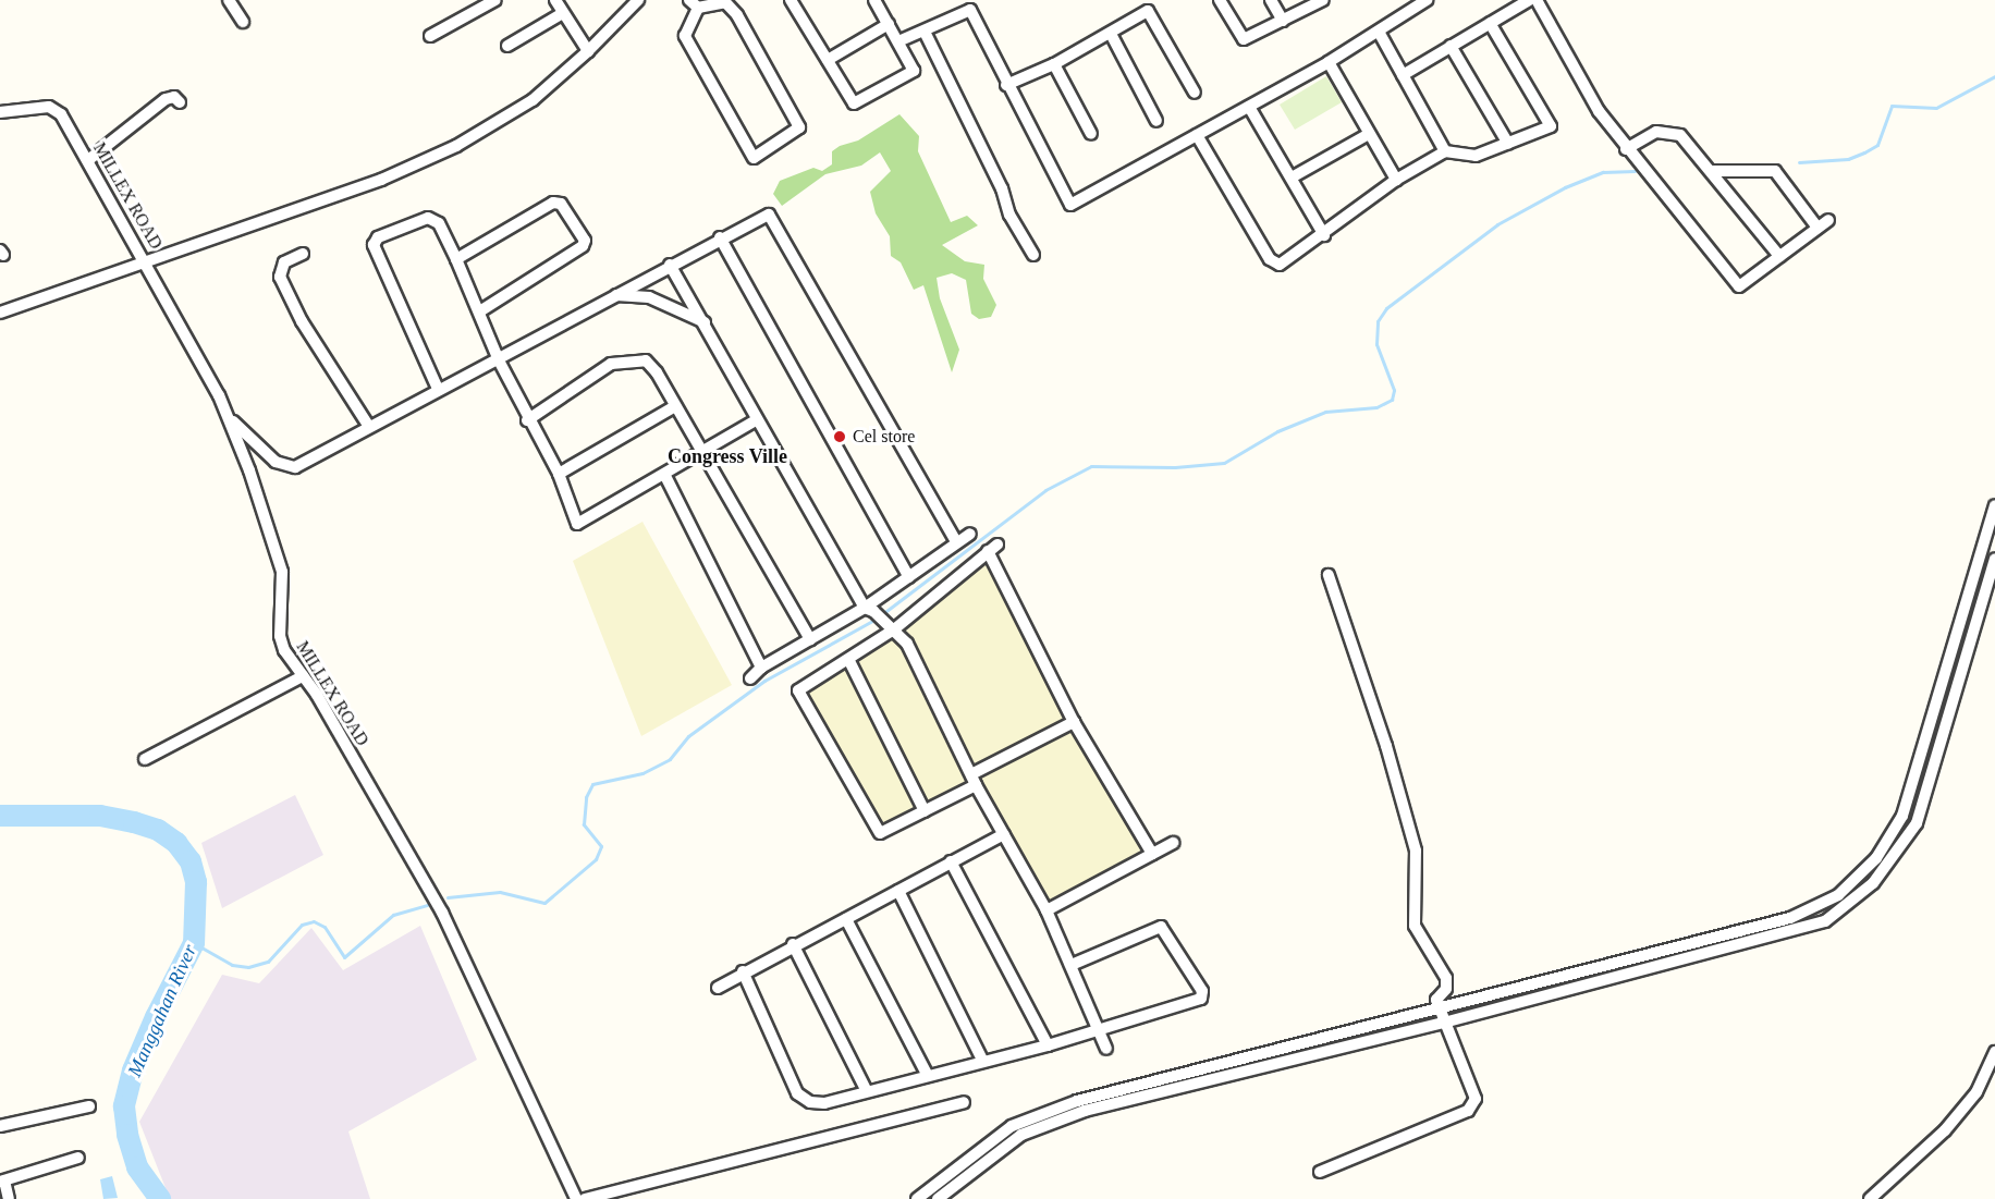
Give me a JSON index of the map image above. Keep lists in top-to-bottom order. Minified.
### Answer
{"streets":{"street":["MILLEX ROAD"]},"districts":["Congress Ville"],"water":["Manggahan River"],"places":["Cel store"]}
